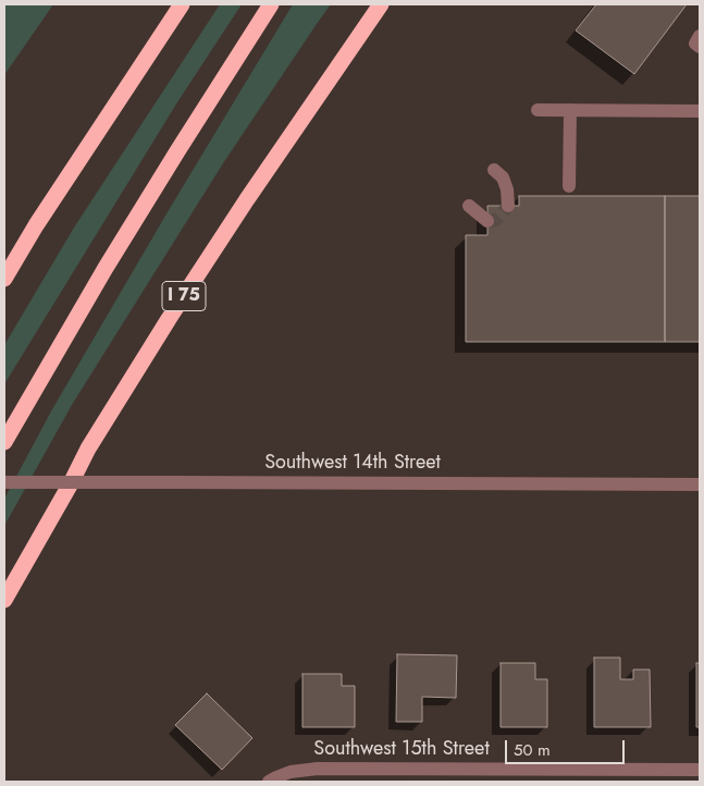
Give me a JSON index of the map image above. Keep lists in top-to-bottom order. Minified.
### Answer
{"streets":{"highway":["I 75"],"street":["Southwest 14th Street","Southwest 15th Street"]},"scale_bar":"50 m"}
